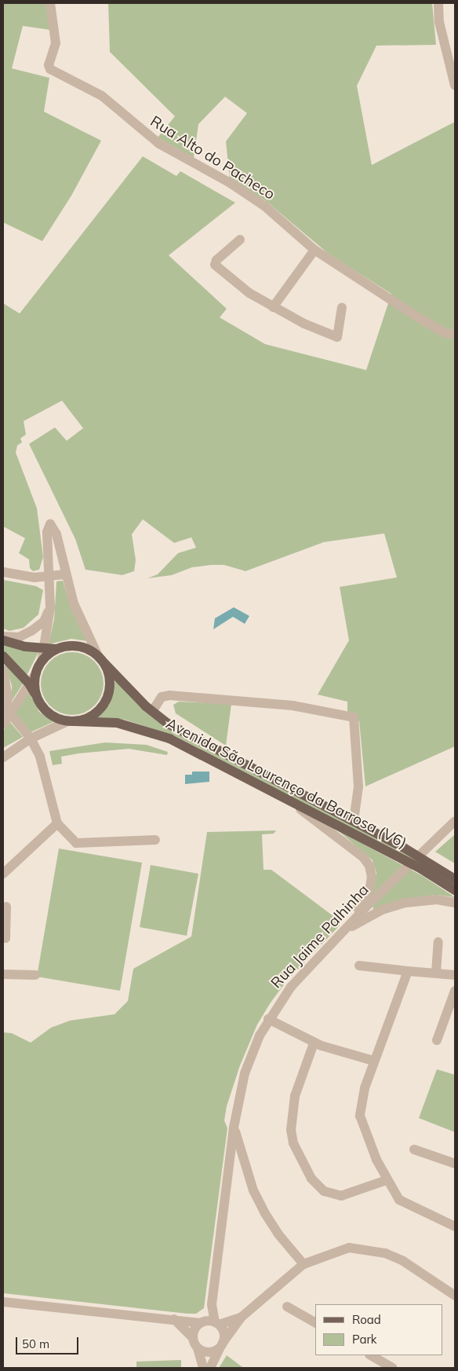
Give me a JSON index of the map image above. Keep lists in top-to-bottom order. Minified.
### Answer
{"streets":{"main road":["Avenida São Lourenço da Barrosa (V6)"],"street":["Rua Alto do Pacheco","Rua Jaime Palhinha"]},"legend":["Road","Park"],"scale_bar":"50 m"}
